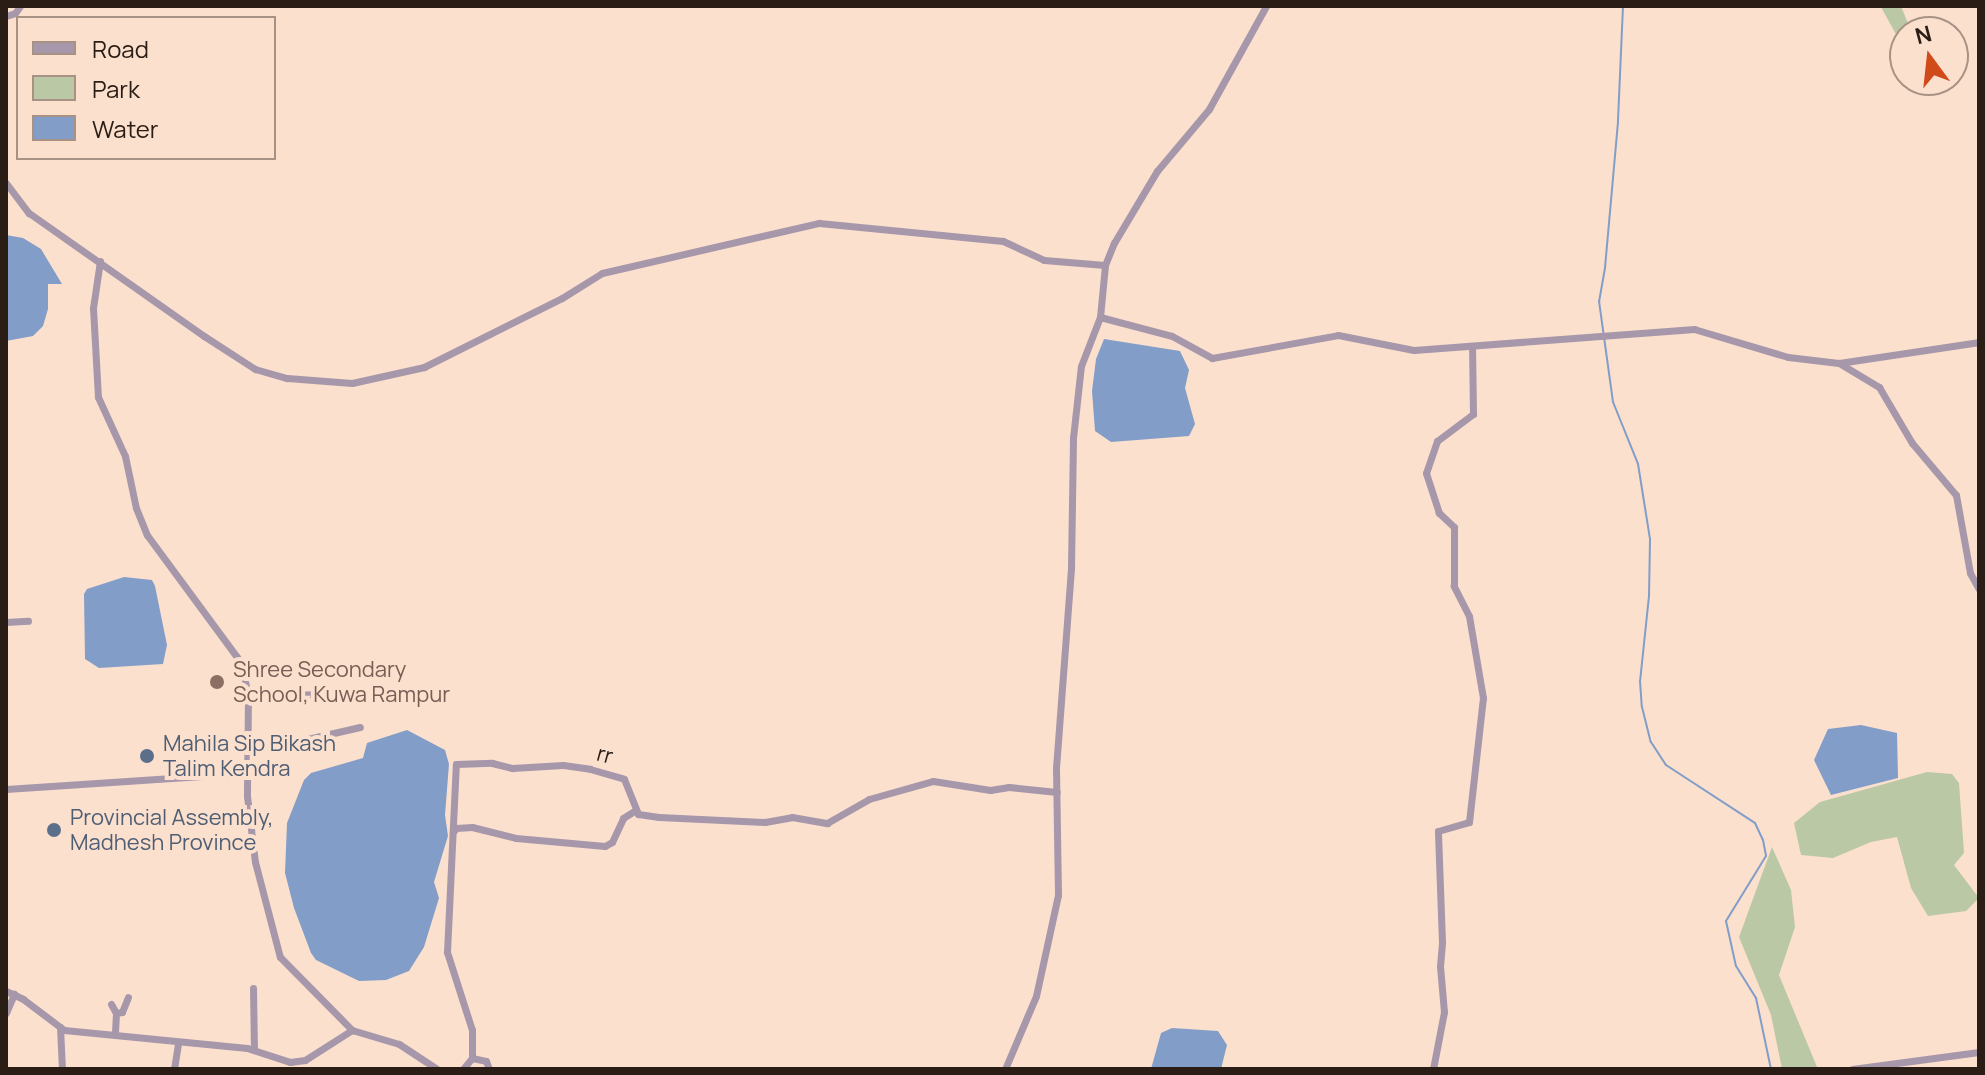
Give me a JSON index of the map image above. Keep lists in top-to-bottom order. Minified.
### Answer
{"streets":{"street":["rr"]},"places":["Shree Secondary School, Kuwa Rampur","Mahila Sip Bikash Talim Kendra","Provincial Assembly, Madhesh Province"],"legend":["Road","Park","Water"],"north":"top"}
